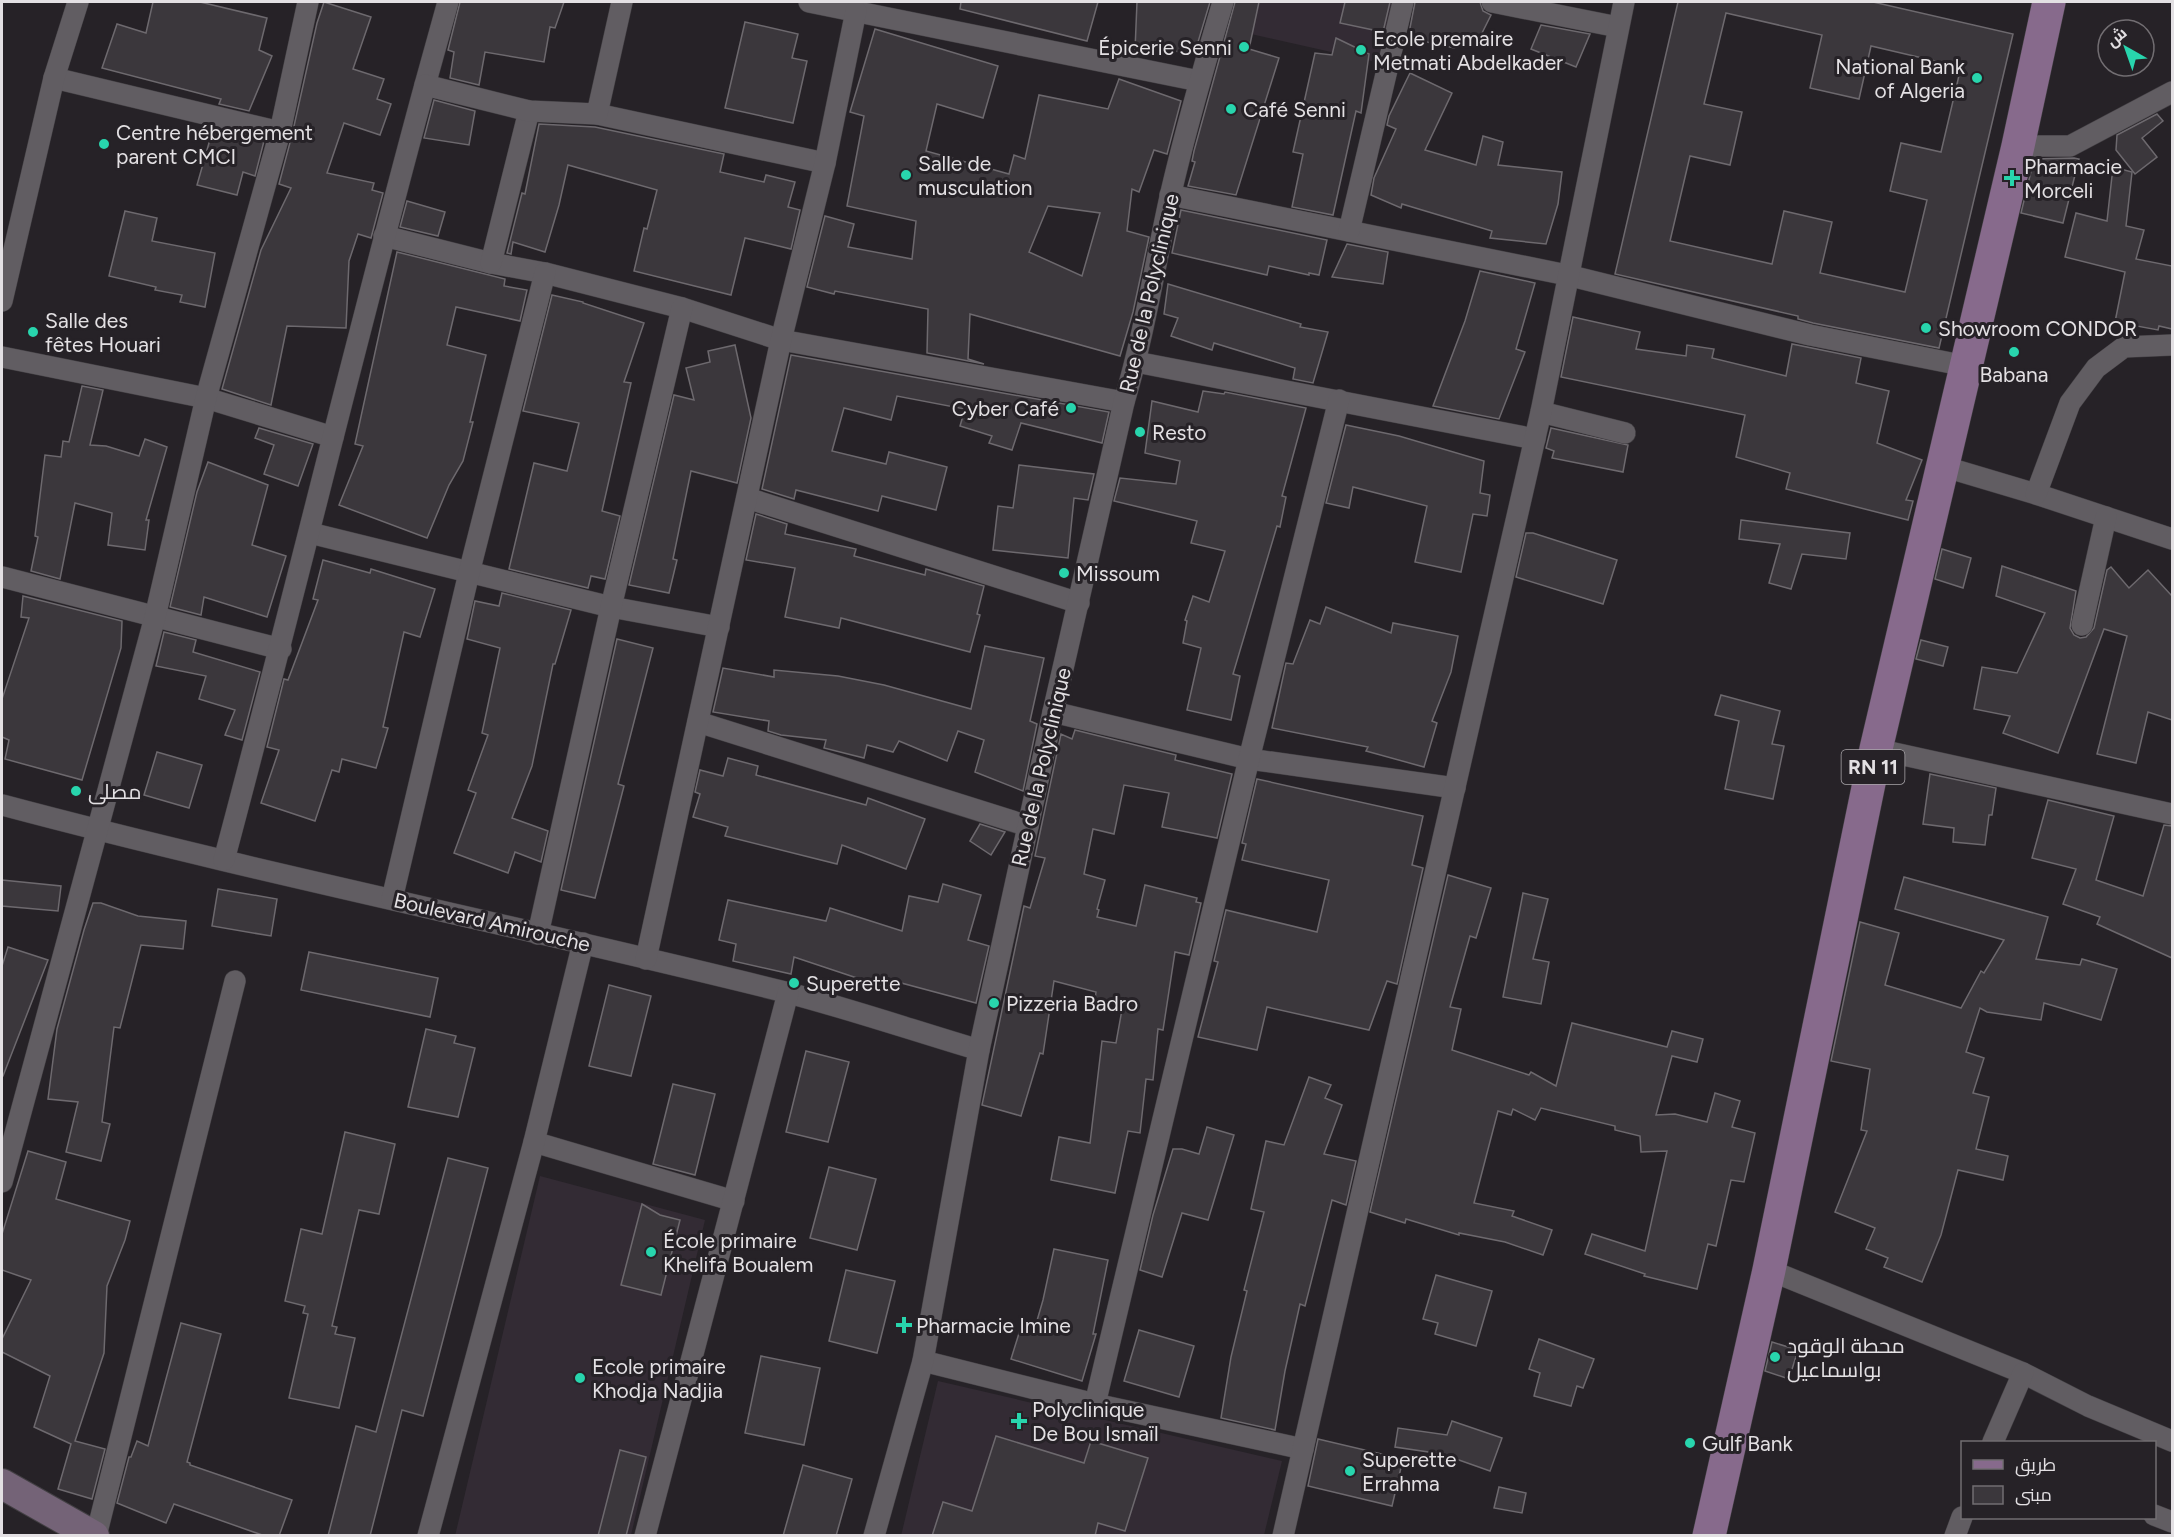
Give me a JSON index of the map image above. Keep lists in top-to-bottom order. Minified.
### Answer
{"streets":{"main road":["RN 11"],"street":["Rue de la Polyclinique","Boulevard Amirouche"]},"crossings":[["Rue de la Polyclinique","Boulevard Amirouche"]],"places":{"other":["Épicerie Senni","Ecole premaire Metmati Abdelkader","National Bank of Algeria","Café Senni","Centre hébergement parent CMCI","Salle de musculation","Showroom CONDOR","Salle des fêtes Houari","Babana","Cyber Café","Resto","Missoum","مصلى","Superette","Pizzeria Badro","École primaire Khelifa Boualem","محطة الوقود بواسماعيل","Ecole primaire Khodja Nadjia","Gulf Bank","Superette Errahma"],"health":["Pharmacie Morceli","Pharmacie Imine","Polyclinique De Bou Ismaïl"]},"legend":["طريق","مبنى"],"north":"top left"}
